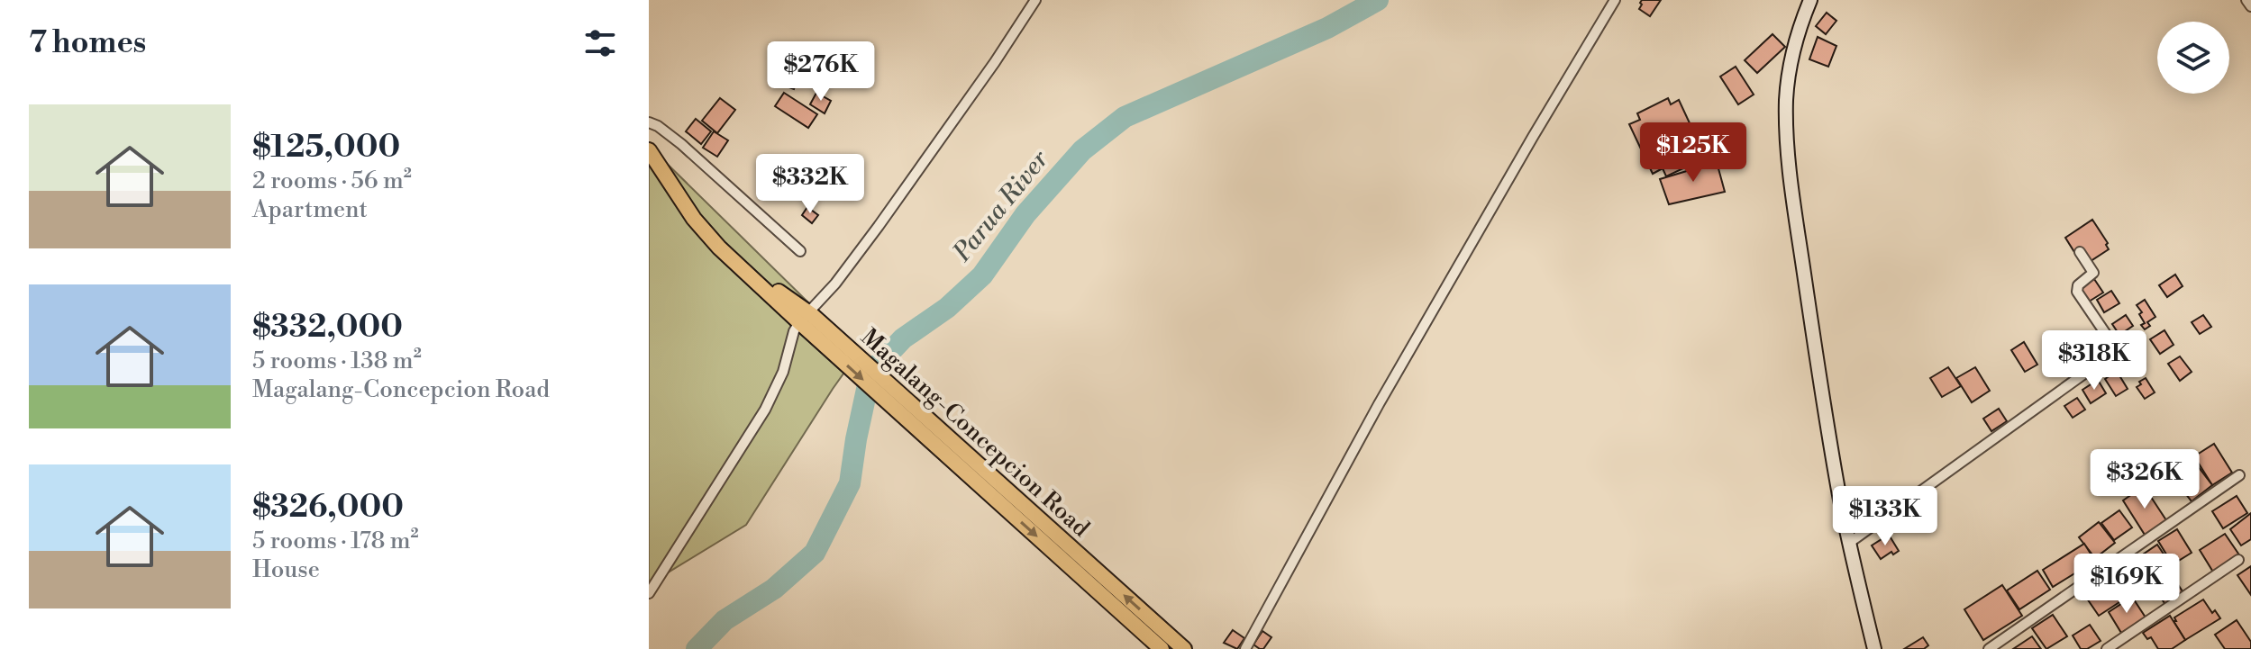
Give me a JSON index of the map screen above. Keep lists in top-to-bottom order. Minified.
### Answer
{"streets":{"main road":["Magalang-Concepcion Road"]},"water":["Parua River"],"page":{"heading":"7 homes","price":["$276K","$125K","$332K","$318K","$326K","$133K","$169K"],"list":[{"name":"$125,000","note":"2 rooms · 56 m² · Apartment"},{"name":"$332,000","note":"5 rooms · 138 m² · Magalang-Concepcion Road"},{"name":"$326,000","note":"5 rooms · 178 m² · House"}]}}
